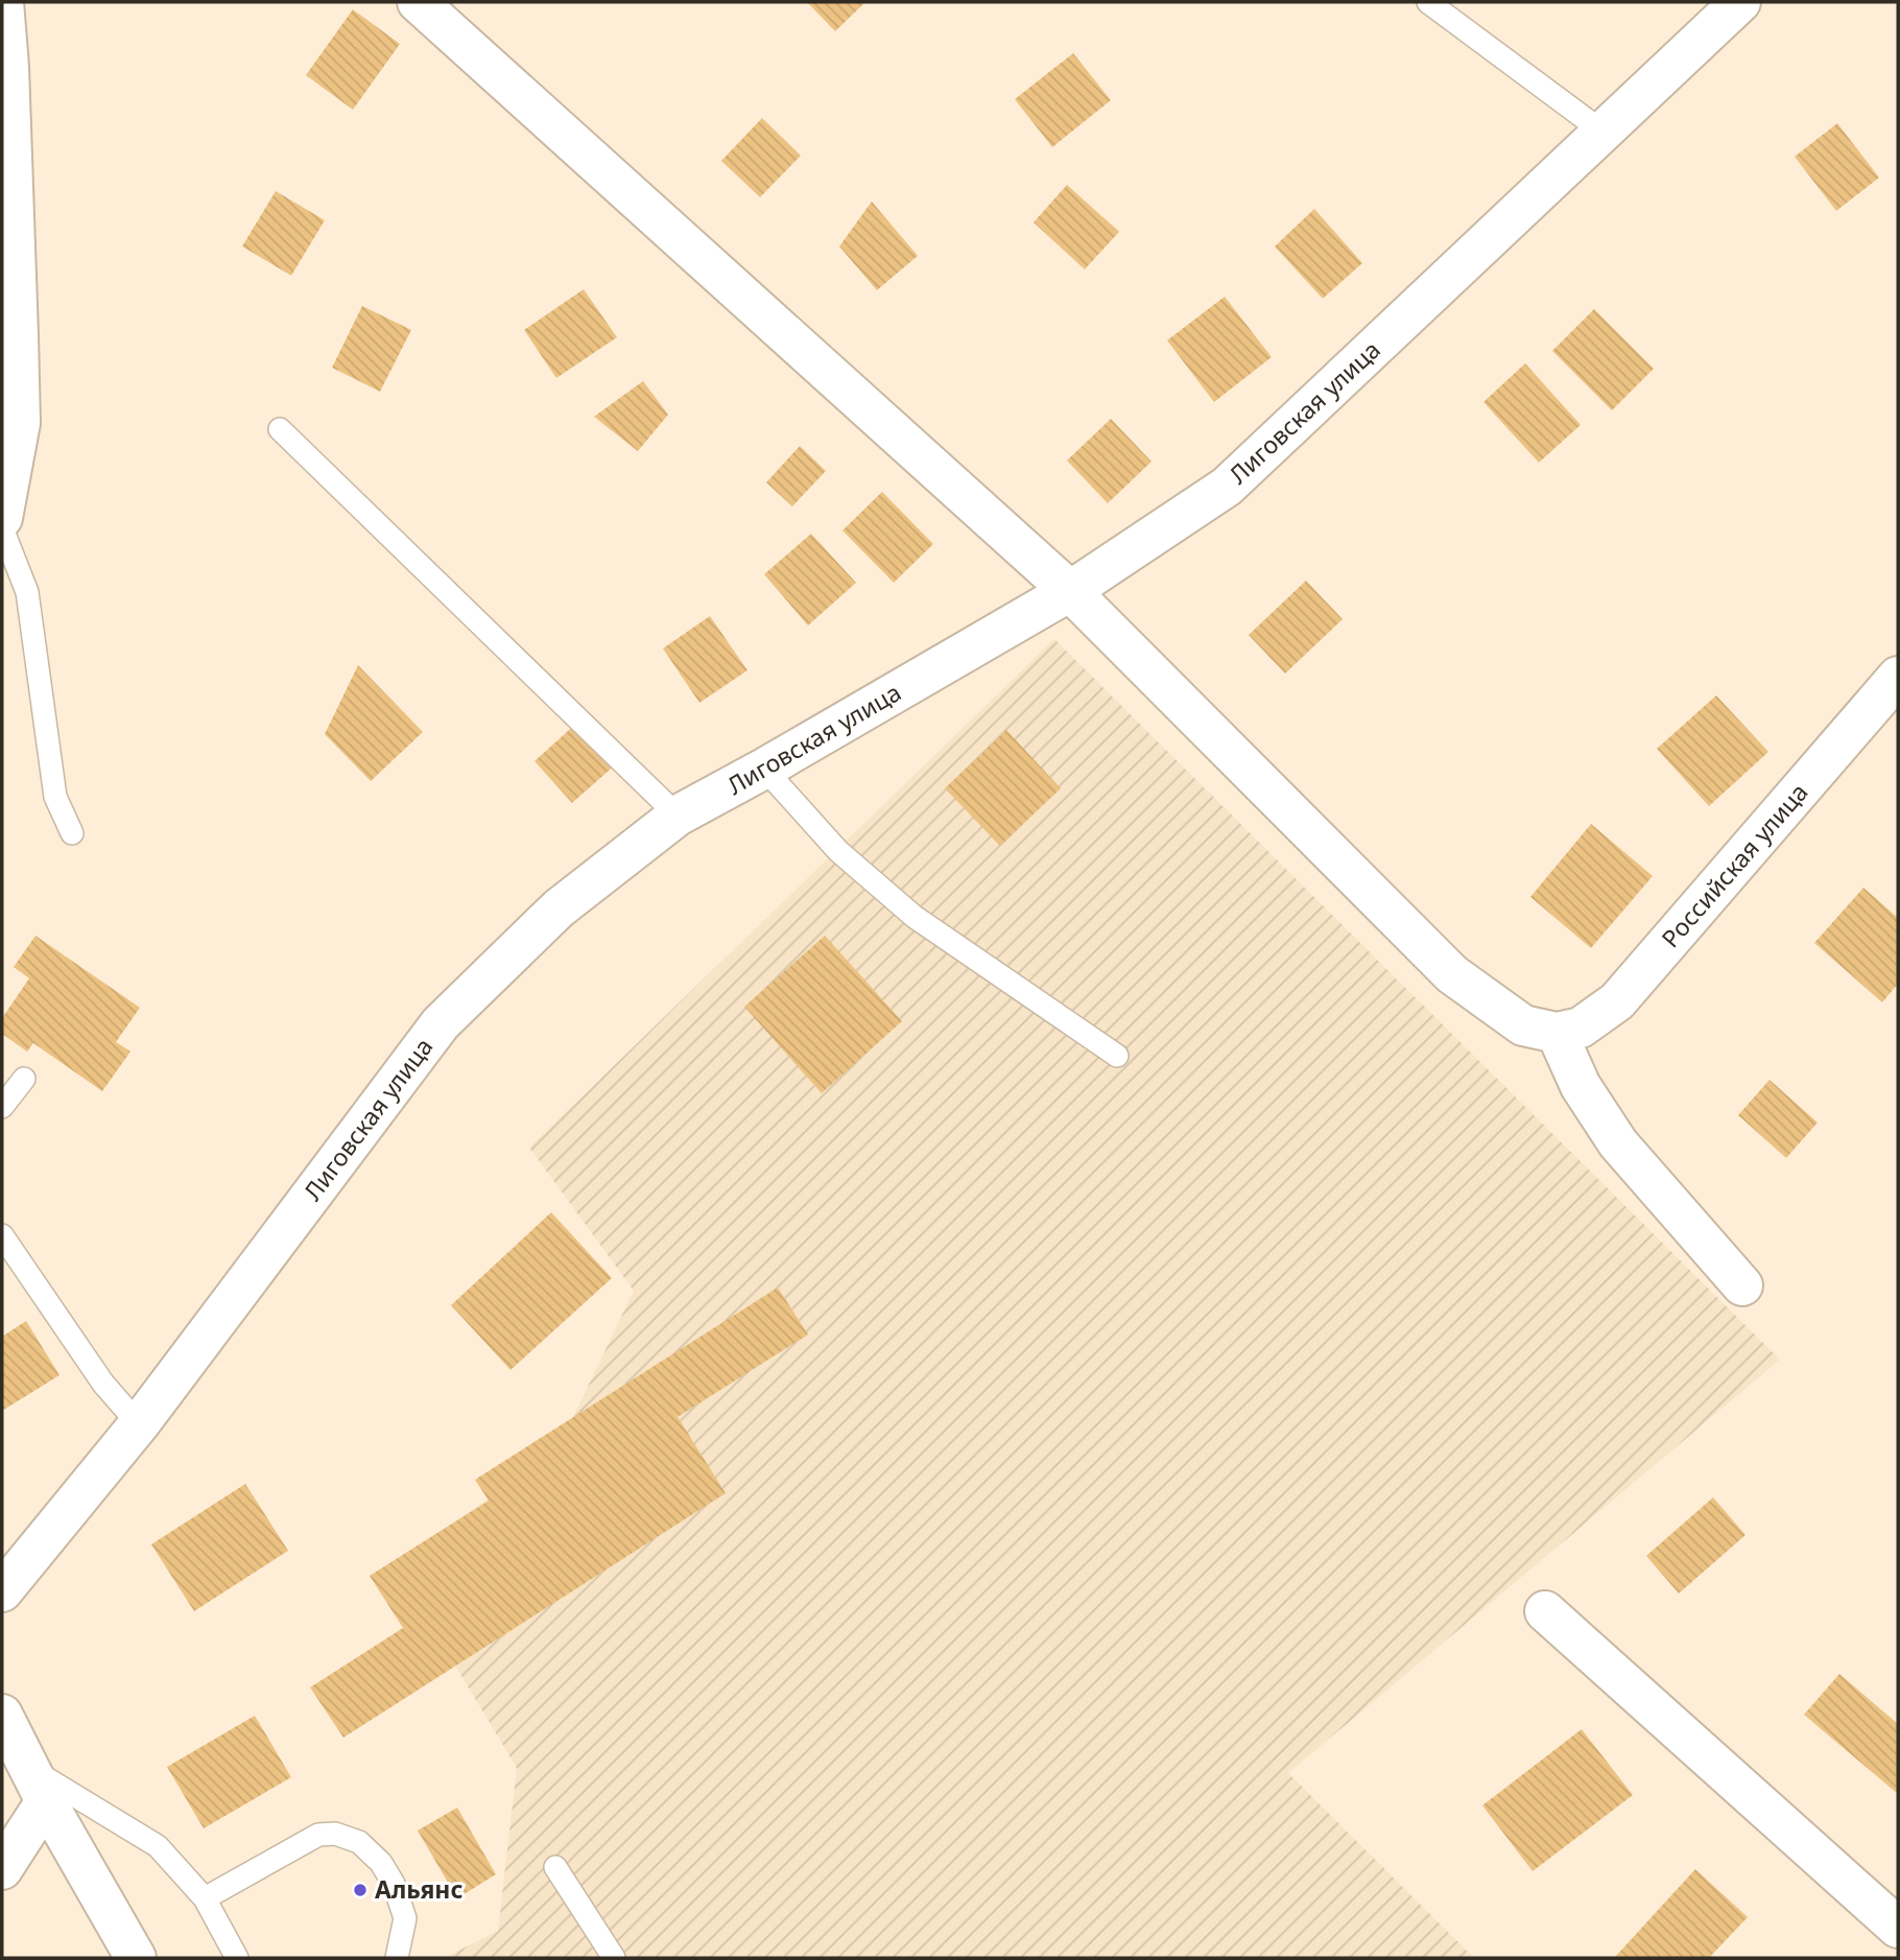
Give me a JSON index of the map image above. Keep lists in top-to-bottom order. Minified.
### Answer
{"streets":{"street":["Лиговская улица","Российская улица"]},"places":["Альянс"]}
